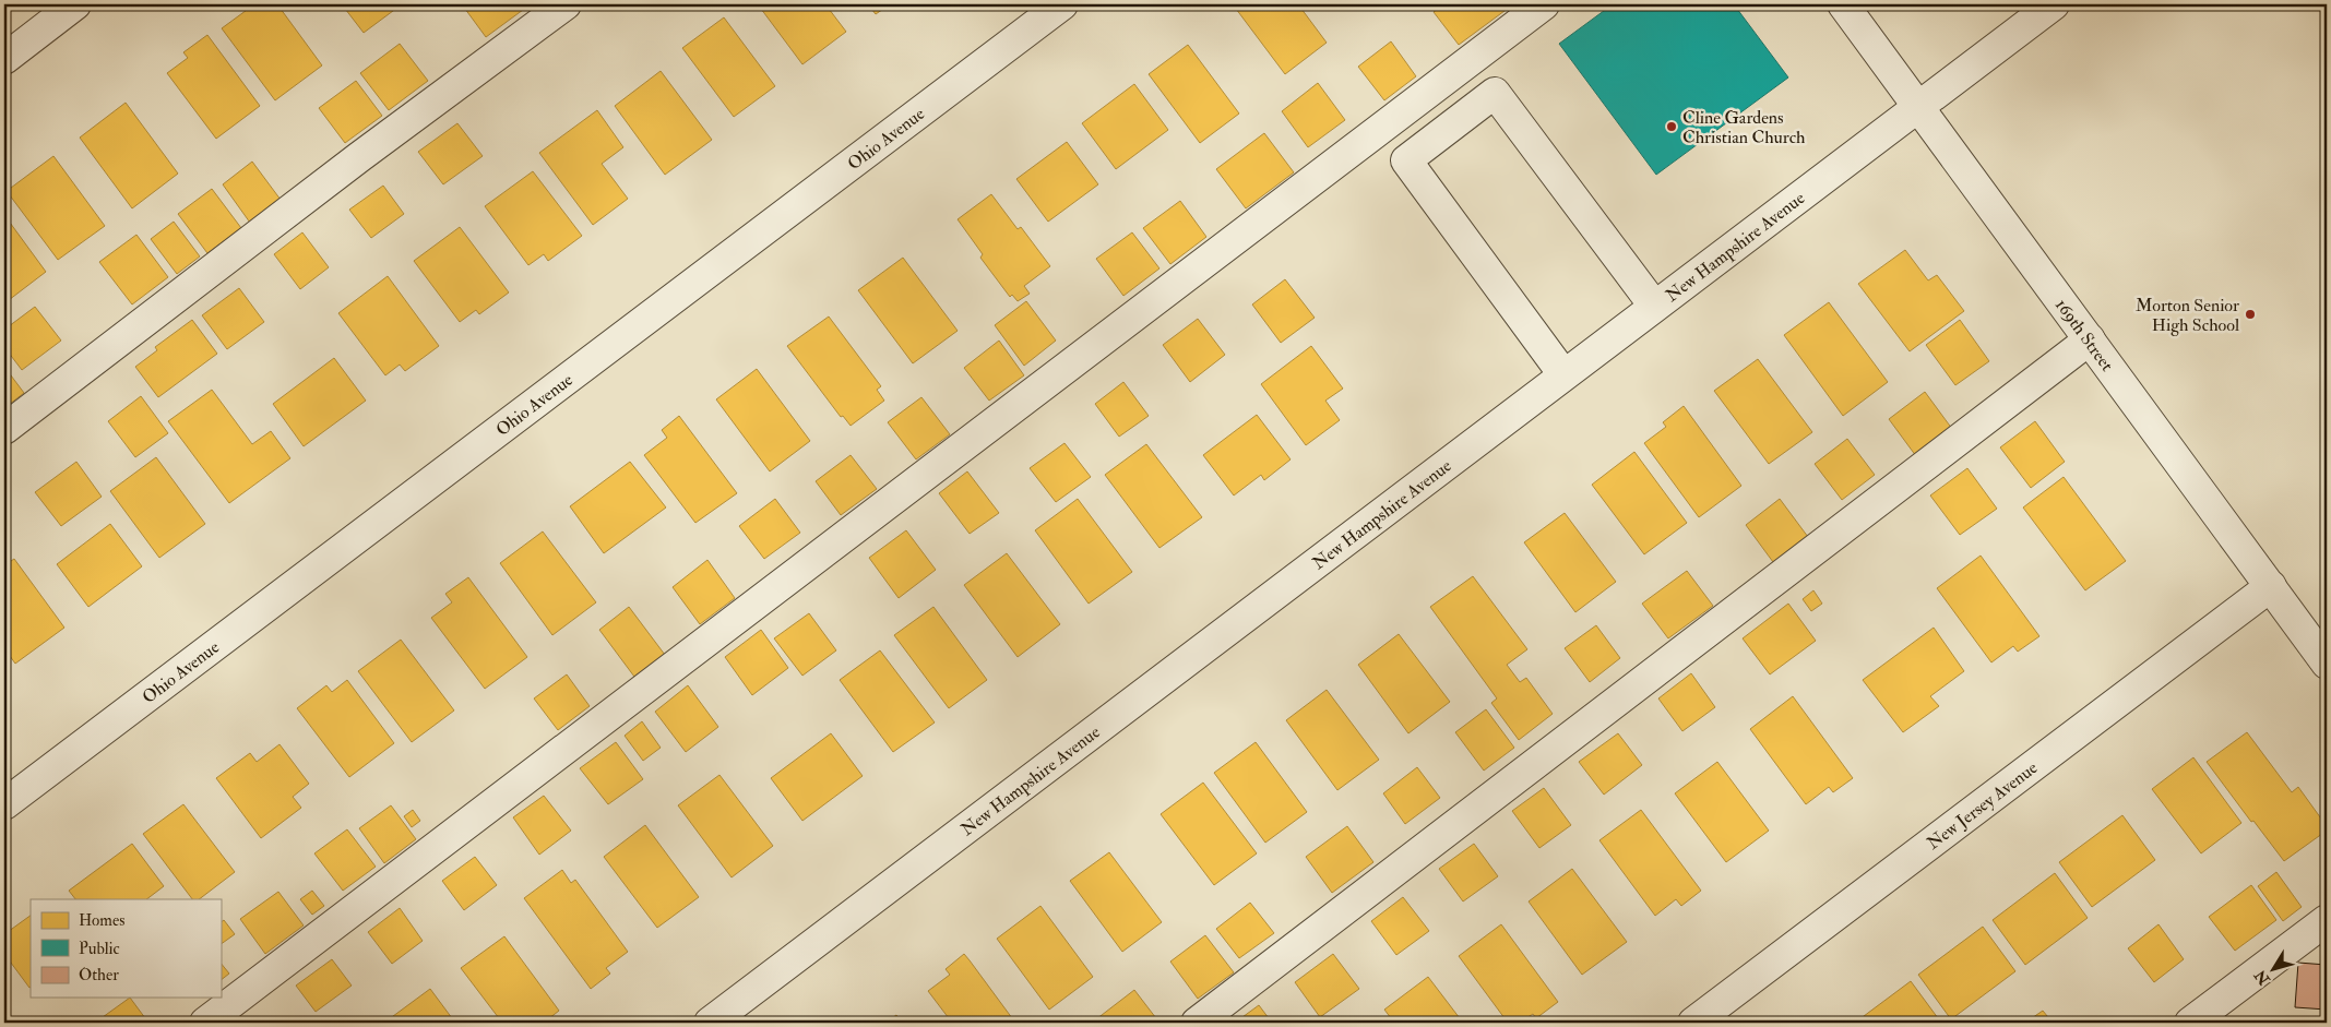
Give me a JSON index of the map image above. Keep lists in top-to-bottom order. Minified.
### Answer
{"streets":{"street":["Ohio Avenue","New Hampshire Avenue","169th Street","New Jersey Avenue"]},"crossings":[["New Hampshire Avenue","169th Street"],["169th Street","New Jersey Avenue"]],"places":["Cline Gardens Christian Church","Morton Senior High School"],"legend":["Homes","Public","Other"],"north":"bottom left"}
